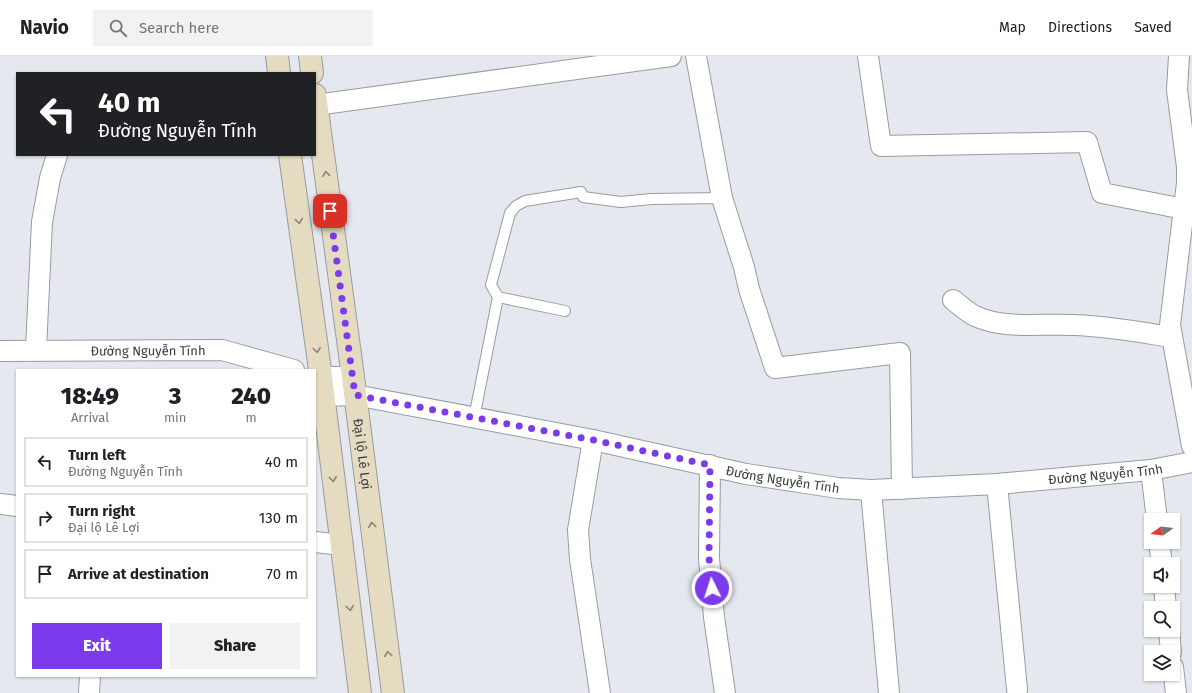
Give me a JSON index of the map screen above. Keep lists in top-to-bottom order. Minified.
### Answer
{"streets":{"main road":["Đại lộ Lê Lợi"],"street":["Đường Nguyễn Tĩnh"]},"crossings":[["Đường Nguyễn Tĩnh","Đại lộ Lê Lợi"]],"north":"left","page":{"header":"Navio","search":"Search here","nav":["Map","Directions","Saved"],"turn":["40 m","Đường Nguyễn Tĩnh"],"eta":["18:49","Arrival","3","min","240","m"],"list":[{"name":"Turn left","note":"Đường Nguyễn Tĩnh","value":"40 m"},{"name":"Turn right","note":"Đại lộ Lê Lợi","value":"130 m"},{"name":"Arrive at destination","value":"70 m"}],"buttons":["Exit","Share"]}}
